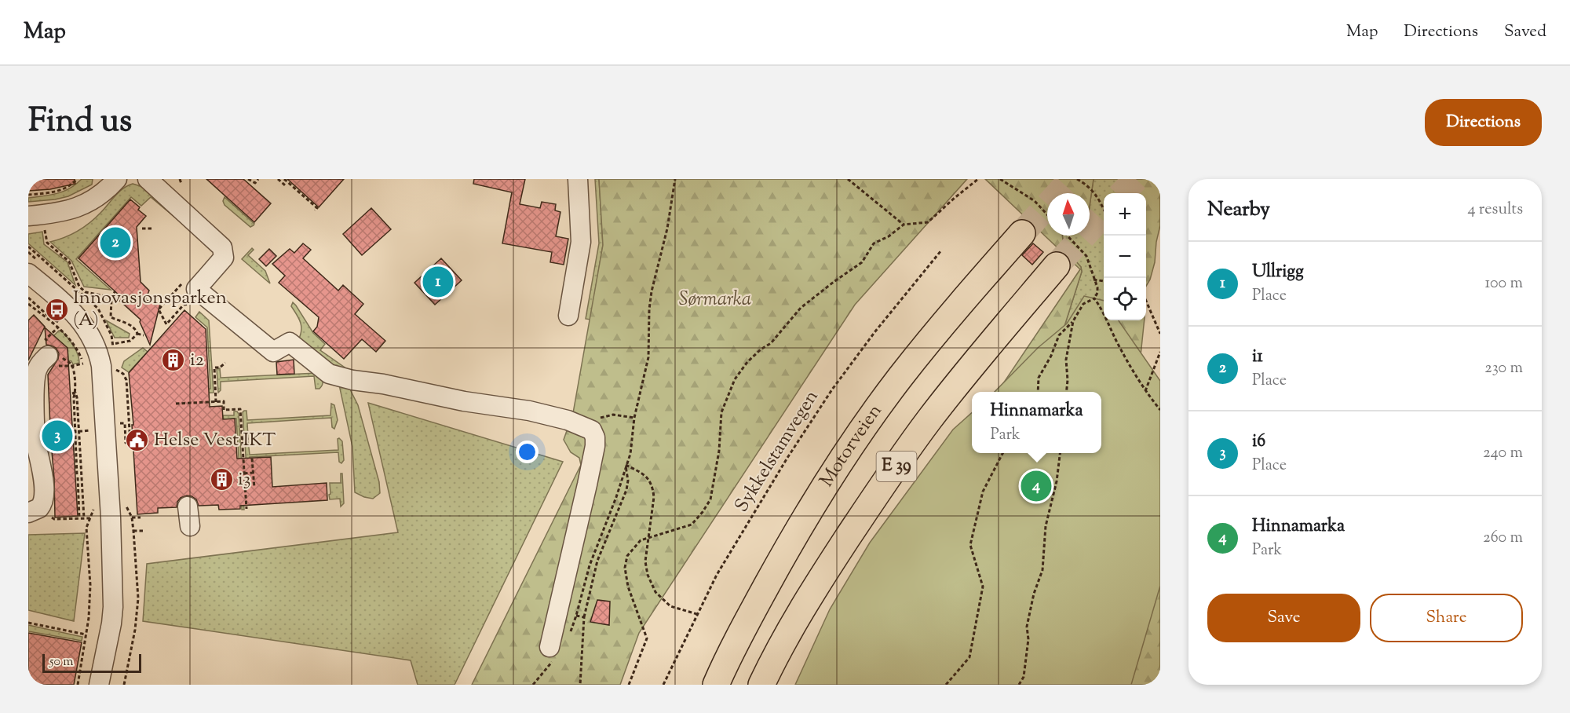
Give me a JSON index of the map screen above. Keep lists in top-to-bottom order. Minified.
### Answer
{"streets":{"highway":["Motorveien","E 39"],"path":["Sykkelstamvegen"]},"parks":["Sørmarka"],"places":{"bus stop":["Innovasjonsparken (A)"],"building":["i2","i3"],"public building":["Helse Vest IKT"]},"scale_bar":"50 m","north":"top","page":{"header":"Map","nav":["Map","Directions","Saved"],"title":"Find us","buttons":["Directions",["Save","Share"]],"heading":["Nearby","4 results"],"map_buttons":["+","−"],"pins":["2","1","3","4"],"list":[{"mark":"1","name":"Ullrigg","note":"Place","value":"100 m"},{"mark":"2","name":"i1","note":"Place","value":"230 m"},{"mark":"3","name":"i6","note":"Place","value":"240 m"},{"mark":"4","name":"Hinnamarka","note":"Park","value":"260 m"}],"popup":["Hinnamarka","Park"],"scale":"50 m"}}
